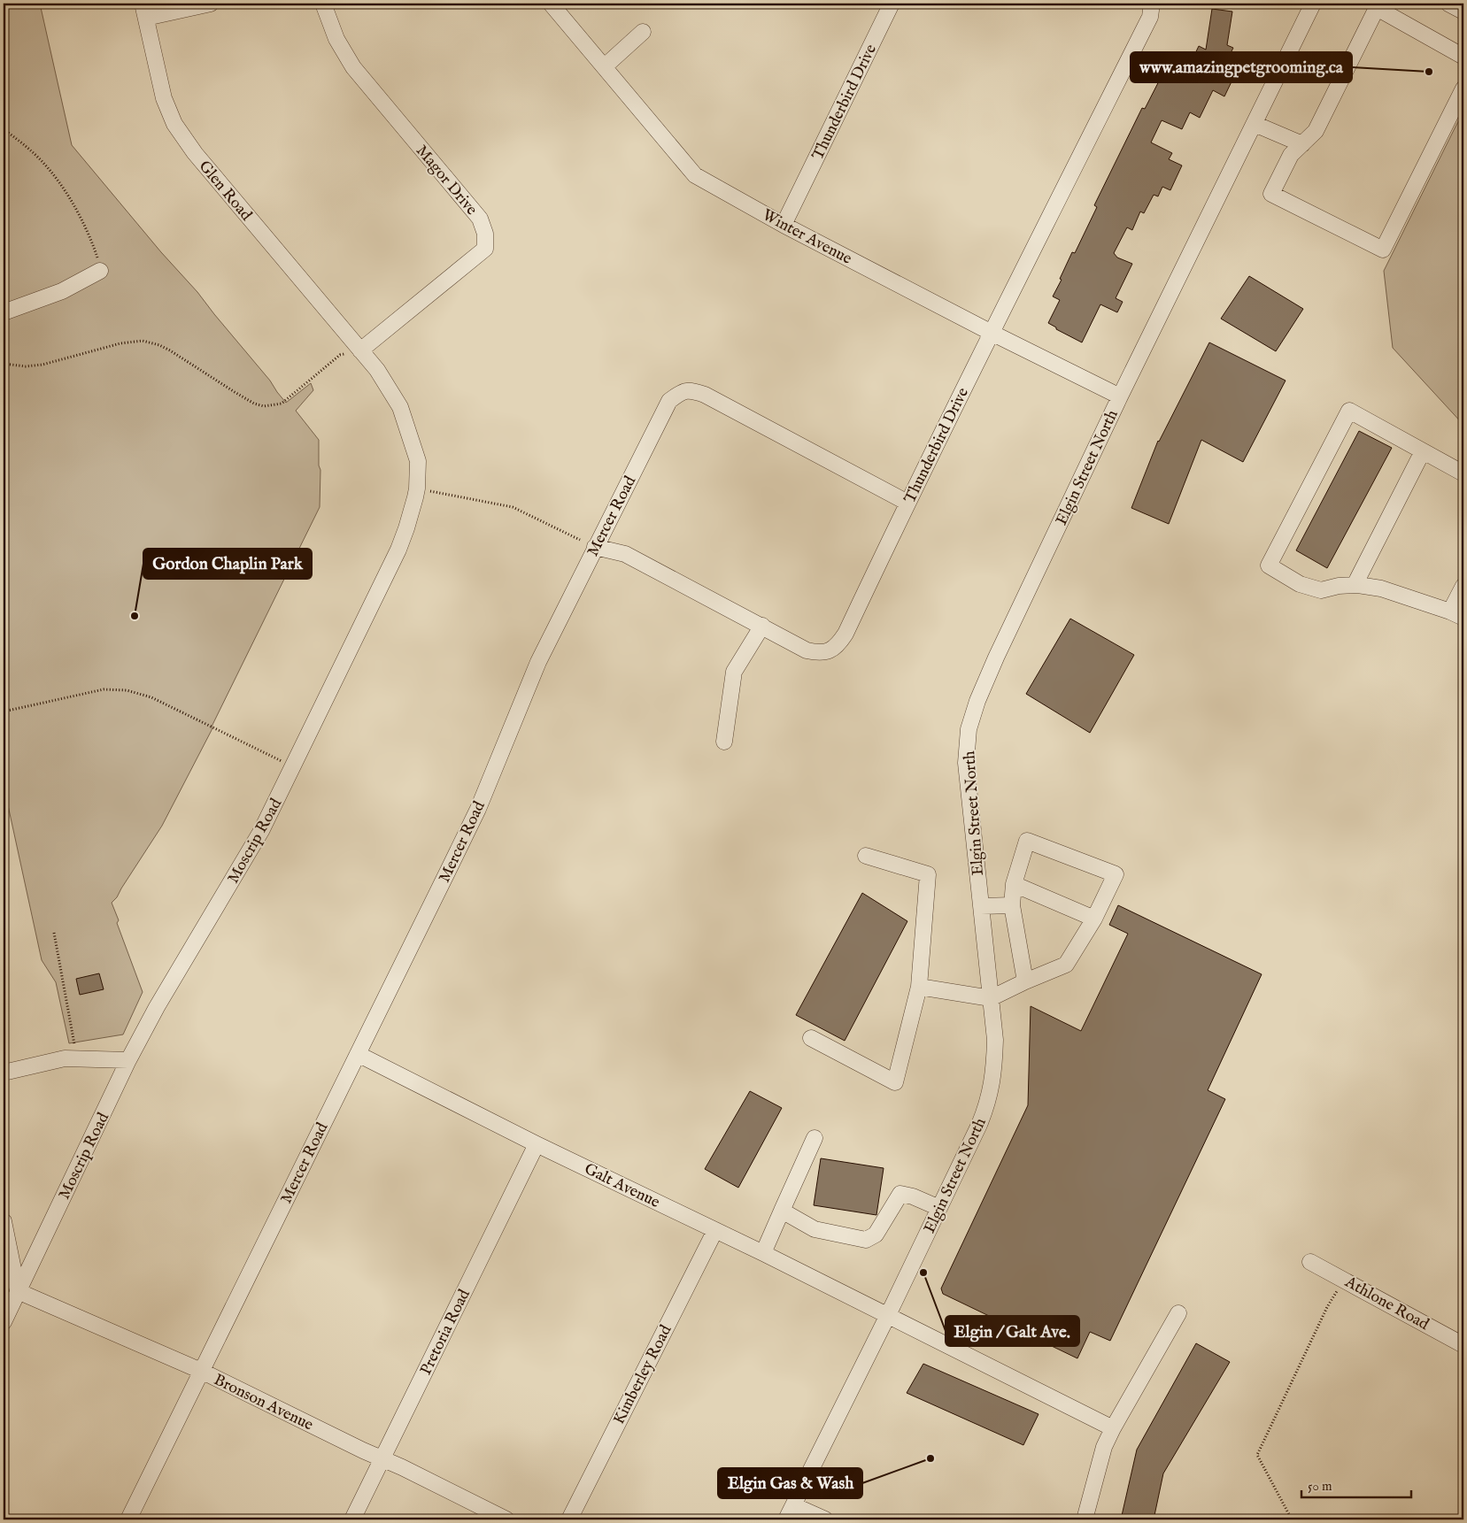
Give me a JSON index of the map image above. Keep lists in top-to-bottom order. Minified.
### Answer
{"streets":{"street":["Thunderbird Drive","Magor Drive","Glen Road","Winter Avenue","Elgin Street North","Mercer Road","Moscrip Road","Galt Avenue","Athlone Road","Pretoria Road","Kimberley Road","Bronson Avenue"]},"crossings":[["Thunderbird Drive","Winter Avenue"],["Thunderbird Drive","Mercer Road"],["Magor Drive","Glen Road"],["Magor Drive","Moscrip Road"],["Glen Road","Moscrip Road"],["Winter Avenue","Elgin Street North"],["Elgin Street North","Galt Avenue"],["Mercer Road","Galt Avenue"],["Mercer Road","Bronson Avenue"],["Moscrip Road","Bronson Avenue"],["Galt Avenue","Pretoria Road"],["Galt Avenue","Kimberley Road"],["Pretoria Road","Bronson Avenue"]],"places":["www.amazingpetgrooming.ca","Gordon Chaplin Park","Elgin / Galt Ave.","Elgin Gas & Wash"],"scale_bar":"50 m"}
